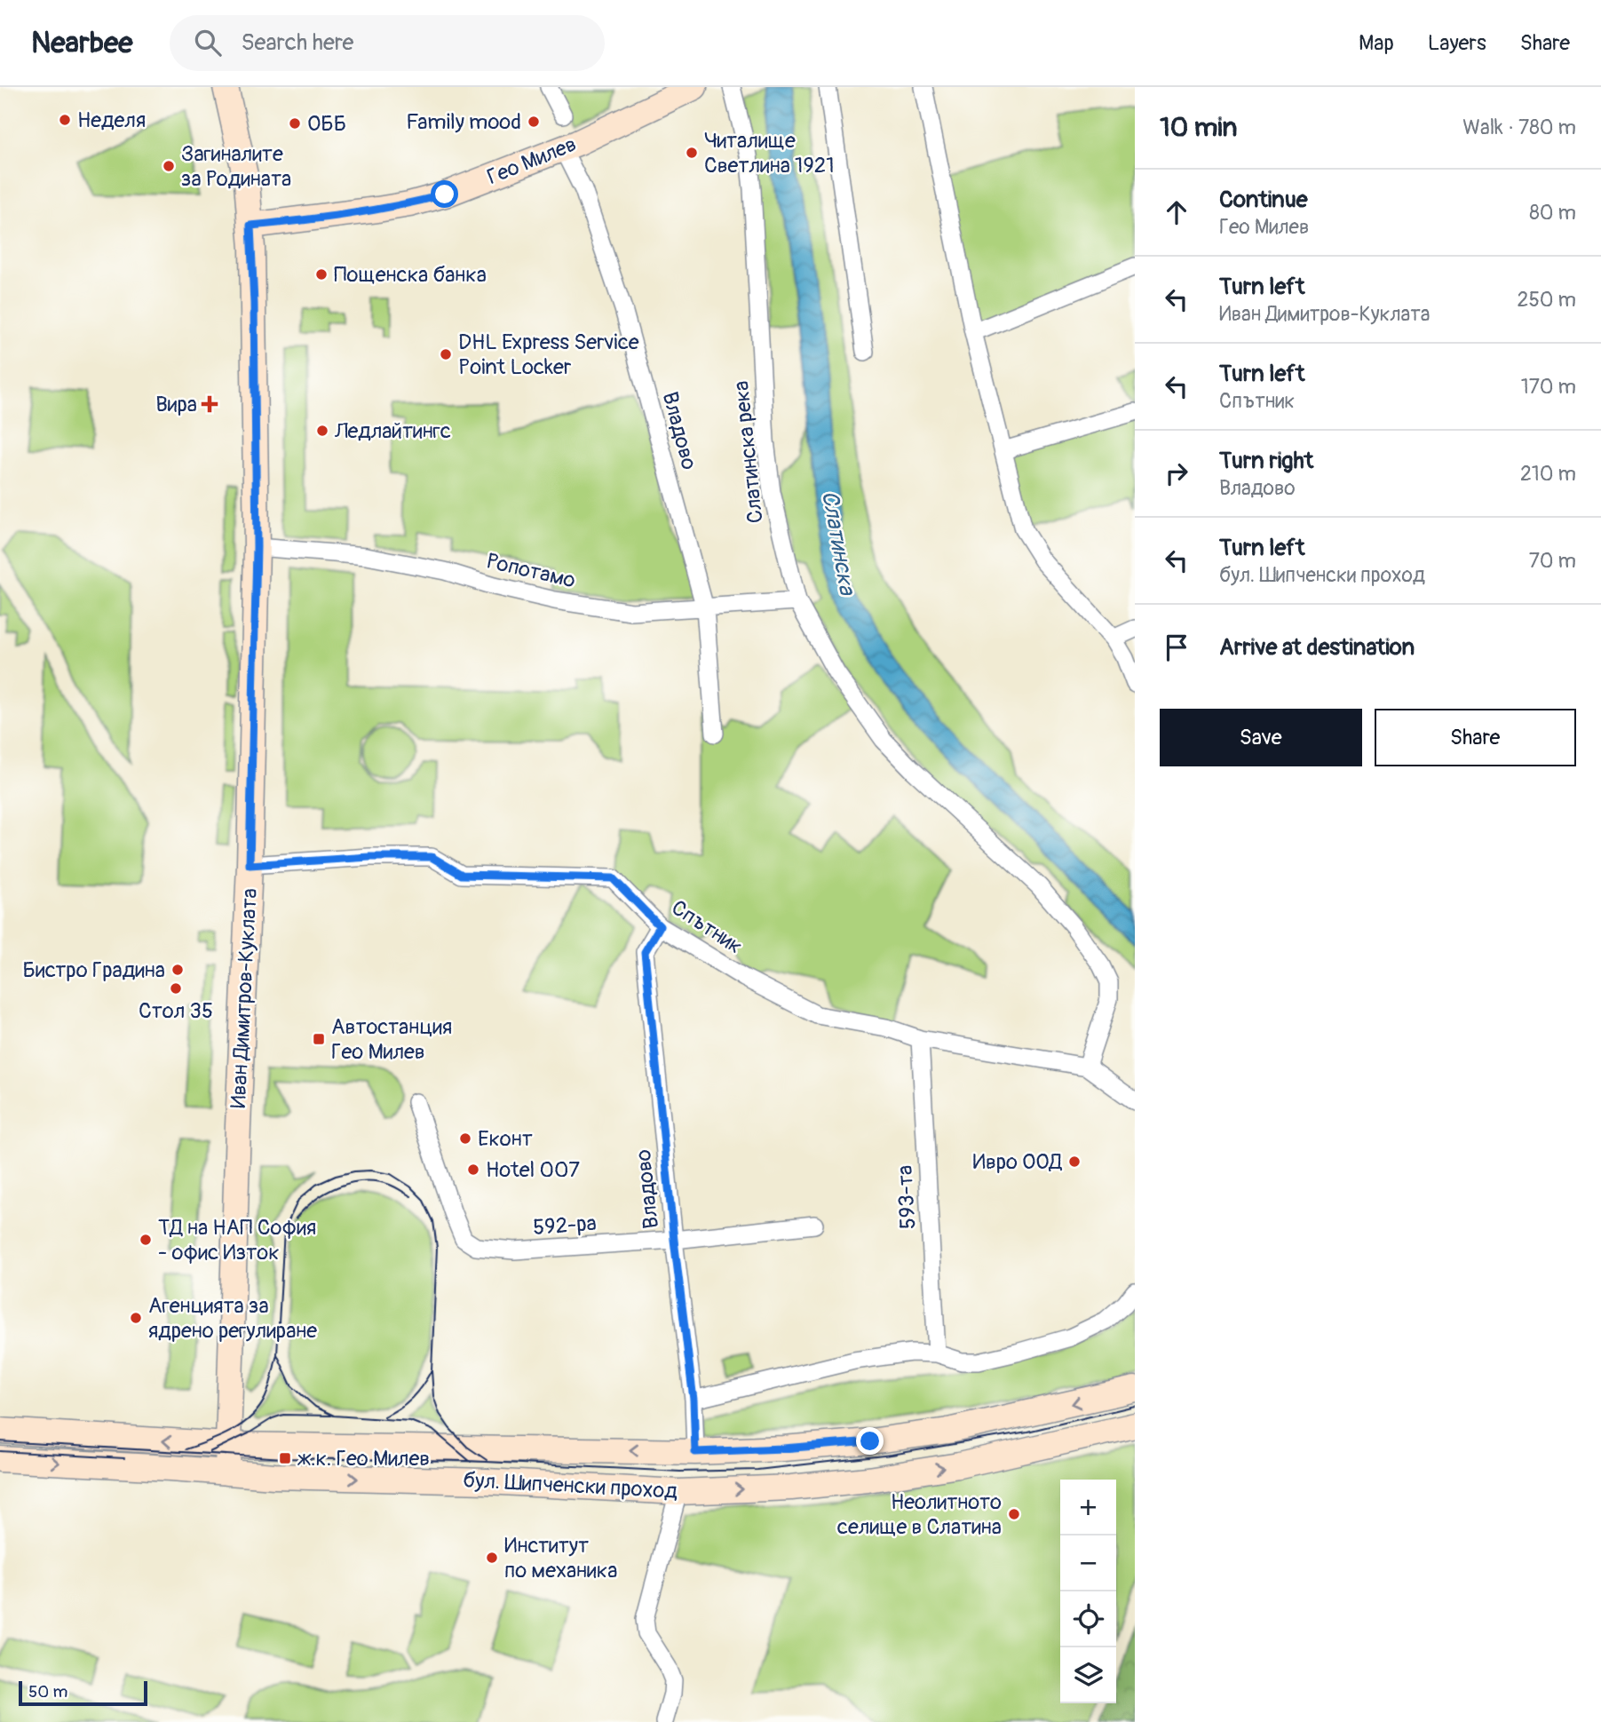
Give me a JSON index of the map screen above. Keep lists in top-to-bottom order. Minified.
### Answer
{"streets":{"main road":["Гео Милев","Иван Димитров-Куклата","бул. Шипченски проход"],"street":["Владово","Слатинска река","Ропотамо","Спътник","593-та","592-ра"]},"crossings":[["Гео Милев","Владово"],["Гео Милев","Иван Димитров-Куклата"],["Владово","Ропотамо"],["Владово","Спътник"],["Владово","592-ра"],["Владово","бул. Шипченски проход"],["Слатинска река","Ропотамо"],["Слатинска река","Спътник"],["Ропотамо","Иван Димитров-Куклата"],["Спътник","Иван Димитров-Куклата"],["Спътник","593-та"],["Иван Димитров-Куклата","бул. Шипченски проход"]],"water":["Слатинска"],"places":{"other":["Неделя","Family mood","ОББ","Читалище Светлина 1921","Загиналите за Родината","Пощенска банка","DHL Express Service Point Locker","Ледлайтингс","Бистро Градина","Стол 35","Еконт","Ивро ООД","Hotel 007","ТД на НАП София - офис Изток","Агенцията за ядрено регулиране","Неолитното селище в Слатина","Институт по механика"],"health":["Вира"],"transit":["Автостанция Гео Милев","ж.к. Гео Милев"]},"scale_bar":"50 m","page":{"header":"Nearbee","search":"Search here","nav":["Map","Layers","Share"],"heading":["10 min","Walk · 780 m"],"list":[["Continue","Гео Милев","80 m"],["Turn left","Иван Димитров-Куклата","250 m"],["Turn left","Спътник","170 m"],["Turn right","Владово","210 m"],["Turn left","бул. Шипченски проход","70 m"],"Arrive at destination"],"buttons":["Save","Share"],"map_buttons":["+","−"],"scale":"50 m"}}
